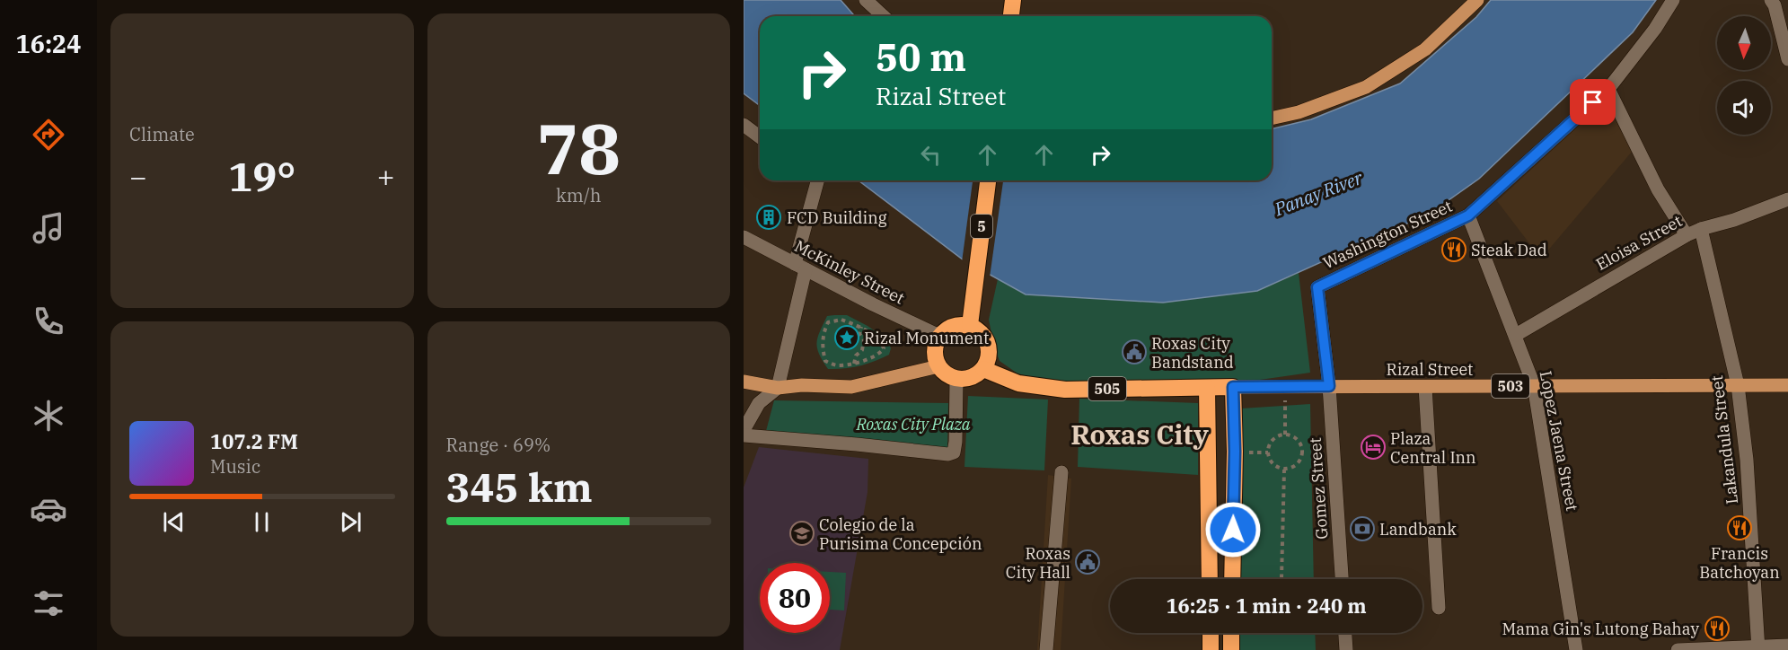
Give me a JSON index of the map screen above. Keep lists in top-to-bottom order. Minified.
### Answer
{"streets":{"highway":["5","505"],"main road":["Rizal Street","503"],"street":["Washington Street","Eloisa Street","McKinley Street","Lakandula Street","Lopez Jaena Street","Gomez Street"]},"crossings":[["5","McKinley Street"],["5","505"],["Washington Street","Rizal Street"],["Washington Street","Lopez Jaena Street"],["Washington Street","Gomez Street"],["Eloisa Street","Lakandula Street"],["Eloisa Street","Lopez Jaena Street"],["McKinley Street","505"],["Rizal Street","505"],["Rizal Street","Lakandula Street"],["Rizal Street","Lopez Jaena Street"],["Rizal Street","Gomez Street"]],"districts":["Roxas City"],"water":["Panay River"],"parks":["Roxas City Plaza"],"places":{"building":["FCD Building"],"restaurant":["Steak Dad","Francis Batchoyan","Mama Gin's Lutong Bahay"],"place":["Rizal Monument"],"public building":["Roxas City Bandstand","Roxas City Hall"],"hotel":["Plaza Central Inn"],"bank":["Landbank"],"school or university":["Colegio de la Purisima Concepción"]},"north":"bottom","page":{"tabs":"16:24","tile":["Climate",["78","km/h"],["Range · 69%","345 km"]],"turn":["50 m","Rizal Street"],"heat":["−","19°","+"],"song":["107.2 FM","Music"],"limit":"80","trip":"16:25 · 1 min · 240 m"}}
